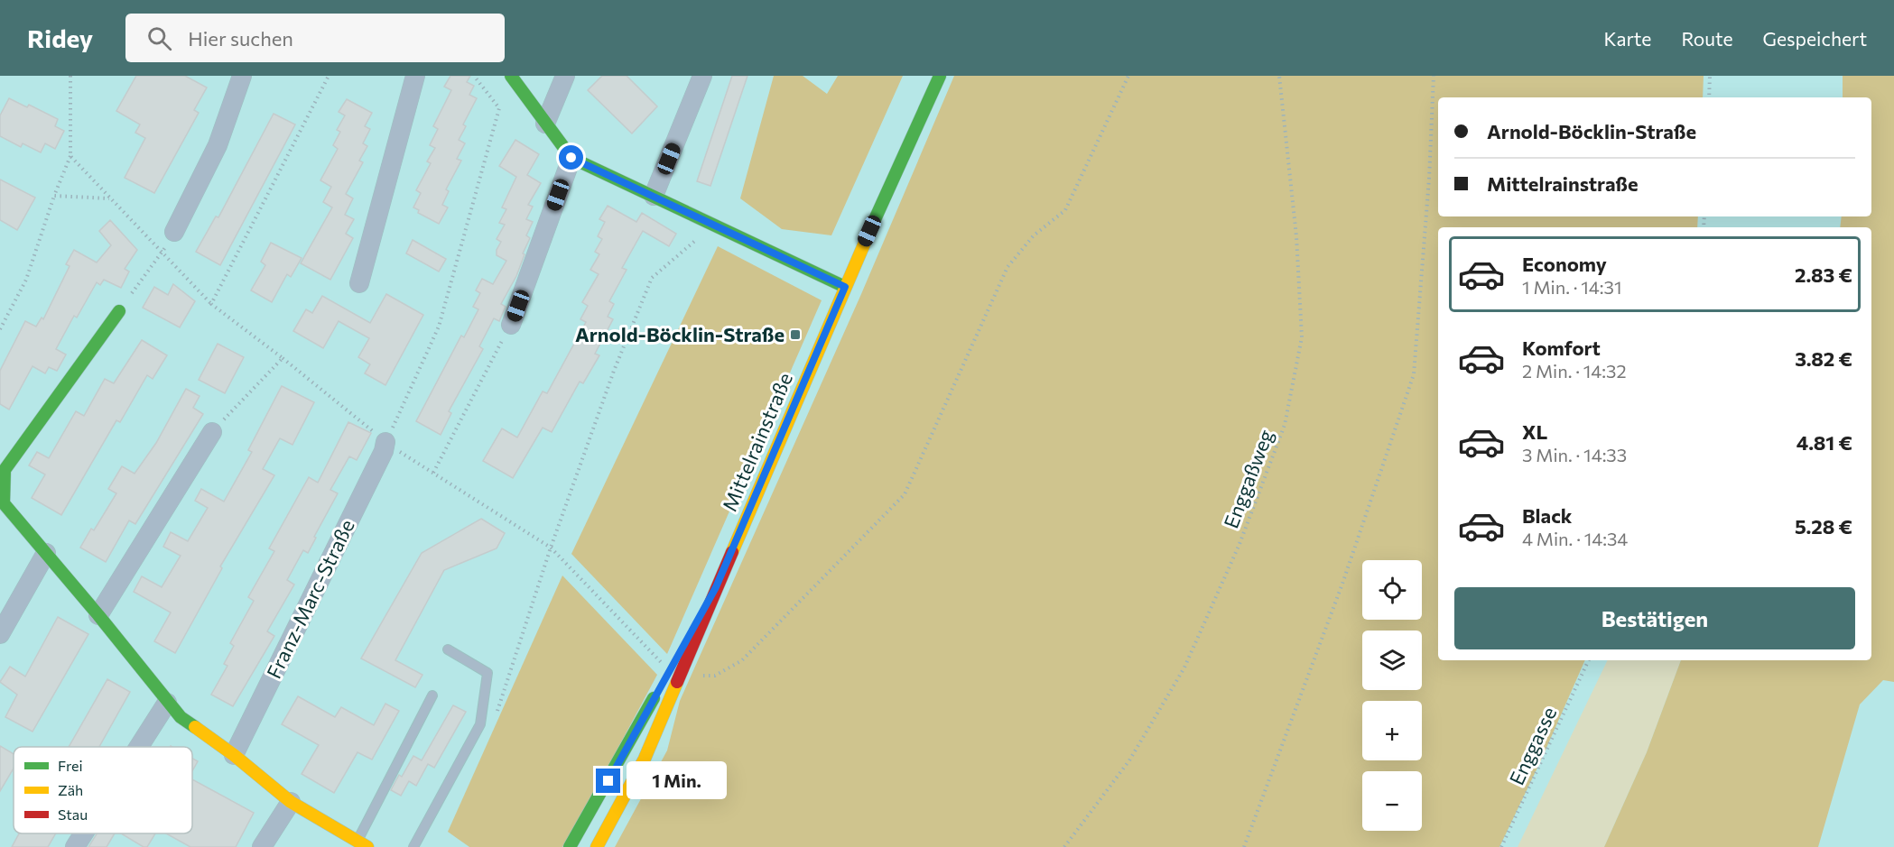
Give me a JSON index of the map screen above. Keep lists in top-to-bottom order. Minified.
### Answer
{"streets":{"street":["Mittelrainstraße","Franz-Marc-Straße"],"path":["Enggaßweg","Enggasse"]},"places":{"transit":["Arnold-Böcklin-Straße"]},"legend":["Frei","Zäh","Stau"],"page":{"header":"Ridey","search":"Hier suchen","nav":["Karte","Route","Gespeichert"],"banner":["Arnold-Böcklin-Straße","Mittelrainstraße"],"list":[{"name":"Economy","note":"1 Min. · 14:31","value":"2.83 €"},{"name":"Komfort","note":"2 Min. · 14:32","value":"3.82 €"},{"name":"XL","note":"3 Min. · 14:33","value":"4.81 €"},{"name":"Black","note":"4 Min. · 14:34","value":"5.28 €"}],"map_buttons":["+","−"],"buttons":"Bestätigen","bubble":"1 Min."}}
